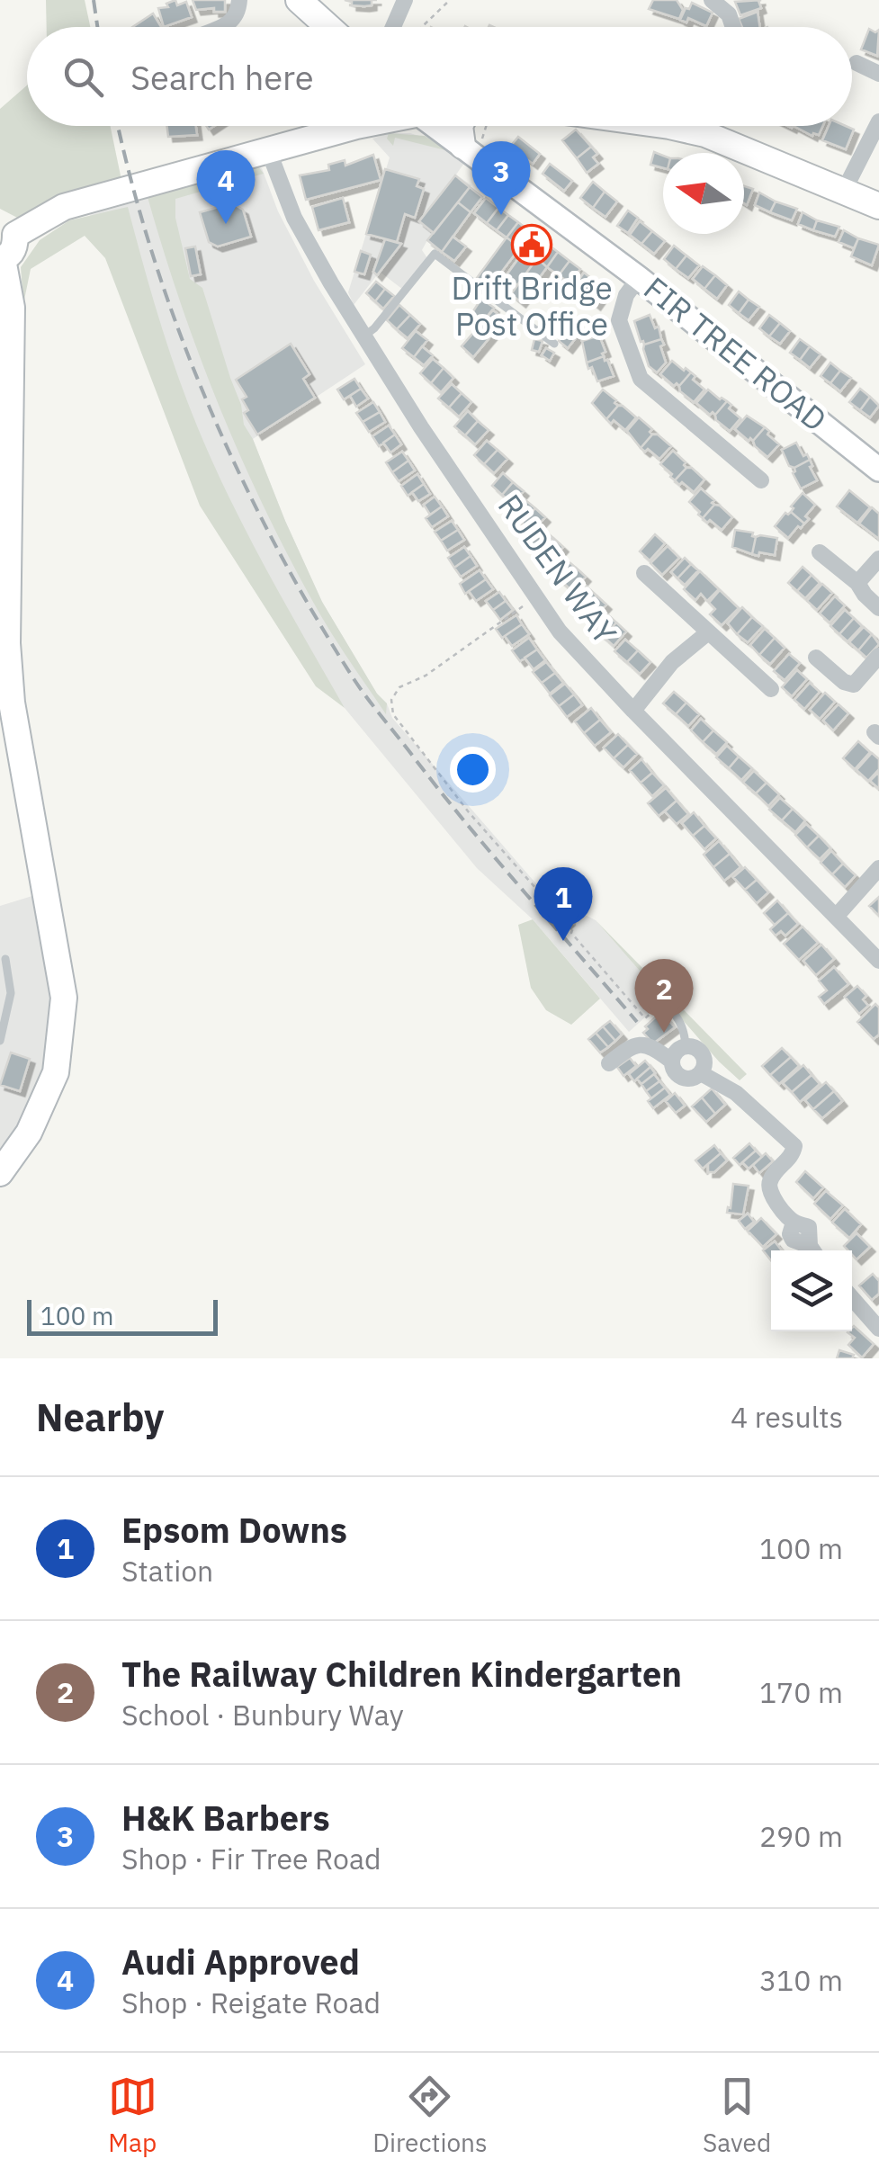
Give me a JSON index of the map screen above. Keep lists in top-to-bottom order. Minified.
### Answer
{"streets":{"main road":["FIR TREE ROAD"],"street":["RUDEN WAY"]},"places":{"public building":["Drift Bridge Post Office"]},"scale_bar":"100 m","north":"left","page":{"search":"Search here","pins":["3","4","1","2"],"scale":"100 m","heading":["Nearby","4 results"],"list":[{"mark":"1","name":"Epsom Downs","note":"Station","value":"100 m"},{"mark":"2","name":"The Railway Children Kindergarten","note":"School · Bunbury Way","value":"170 m"},{"mark":"3","name":"H&K Barbers","note":"Shop · Fir Tree Road","value":"290 m"},{"mark":"4","name":"Audi Approved","note":"Shop · Reigate Road","value":"310 m"}],"nav":["Map","Directions","Saved"]}}
